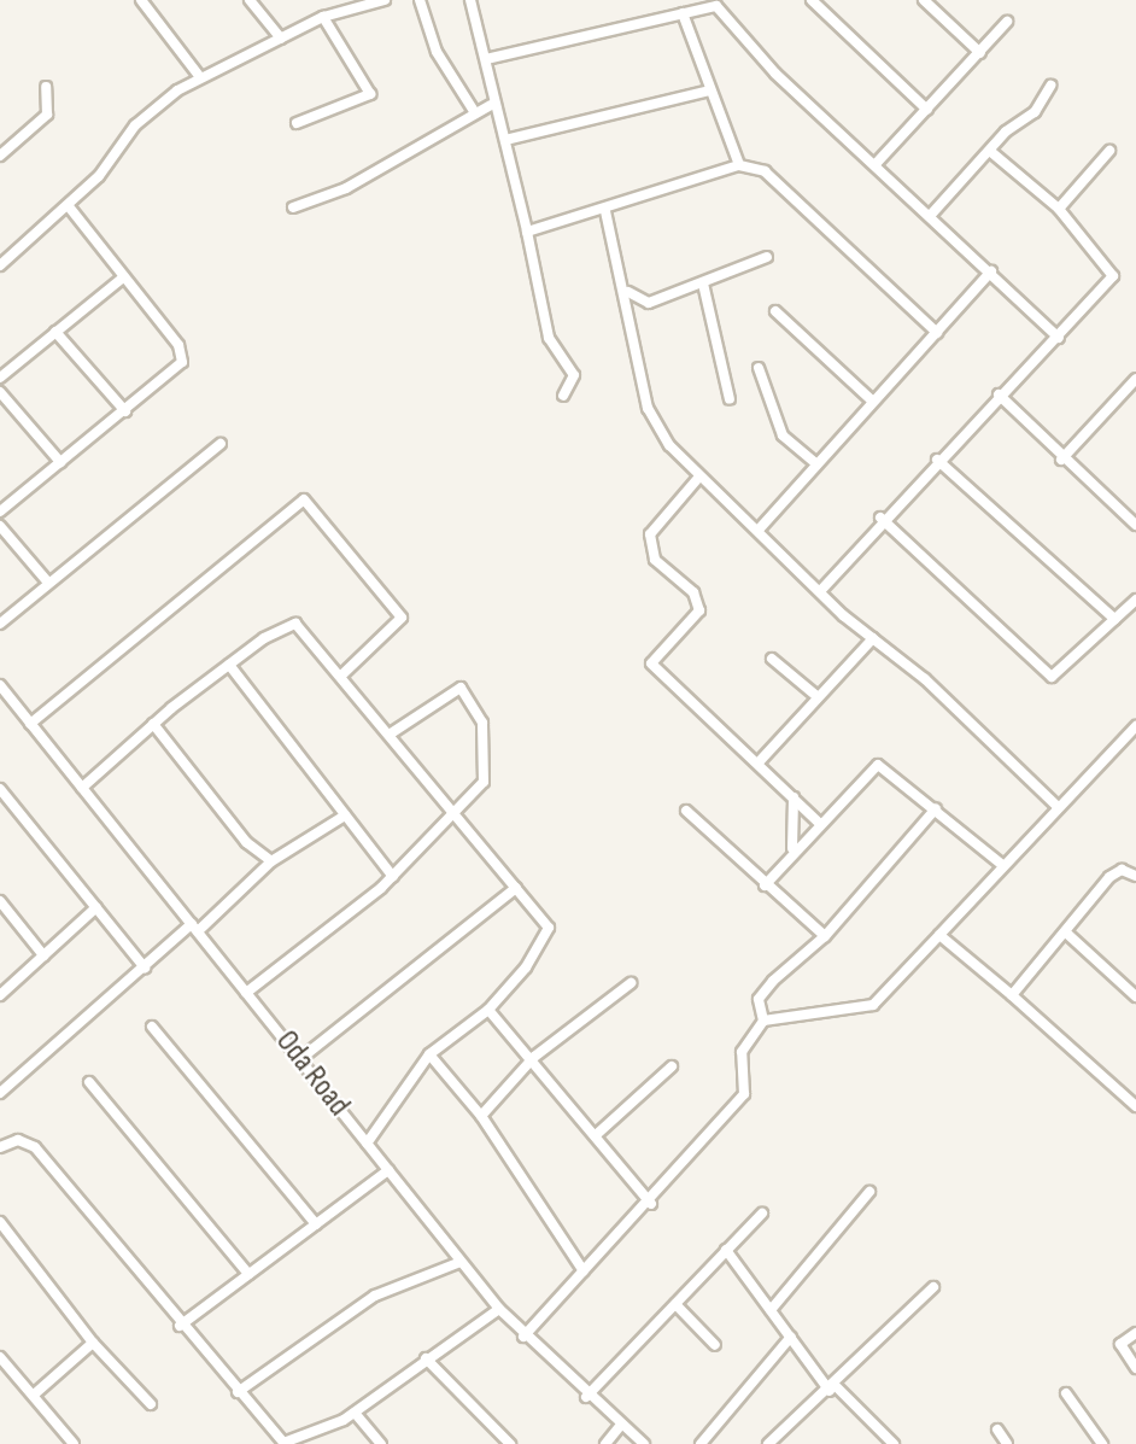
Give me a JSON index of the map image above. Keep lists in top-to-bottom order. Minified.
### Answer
{"streets":{"street":["Oda Road"]}}
